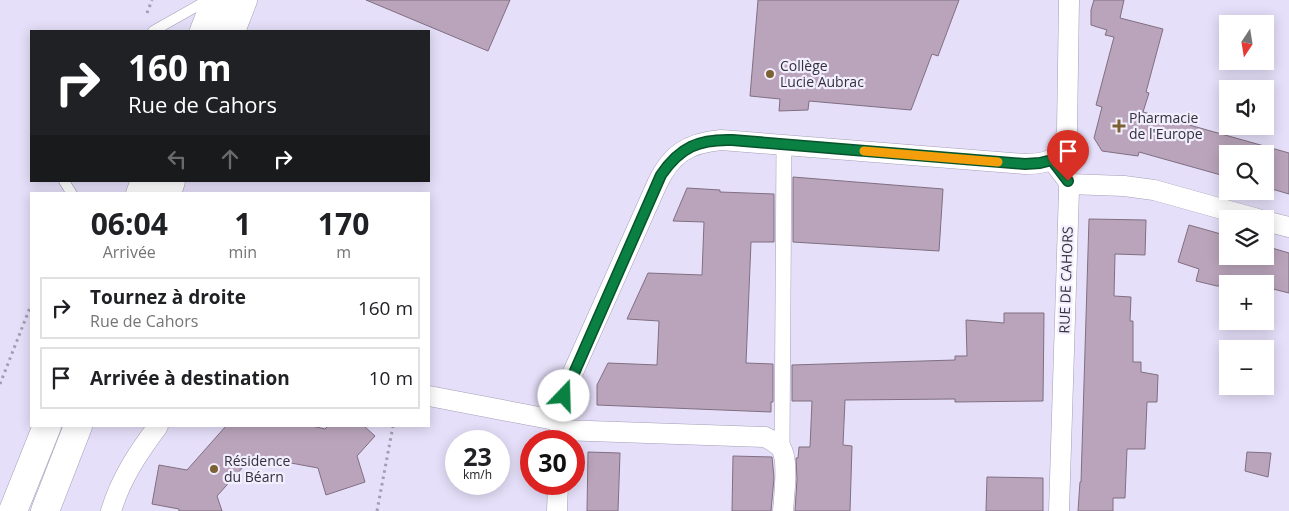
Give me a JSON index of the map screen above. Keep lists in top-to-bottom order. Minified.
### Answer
{"streets":{"street":["RUE DE CAHORS"]},"places":{"other":["Collège Lucie Aubrac","Résidence du Béarn"],"health":["Pharmacie de l'Europe"]},"north":"bottom","page":{"map_buttons":["+","−"],"turn":["160 m","Rue de Cahors"],"eta":["06:04","Arrivée","1","min","170","m"],"list":[{"name":"Tournez à droite","note":"Rue de Cahors","value":"160 m"},{"name":"Arrivée à destination","value":"10 m"}],"speed":"23 km/h","limit":"30"}}
